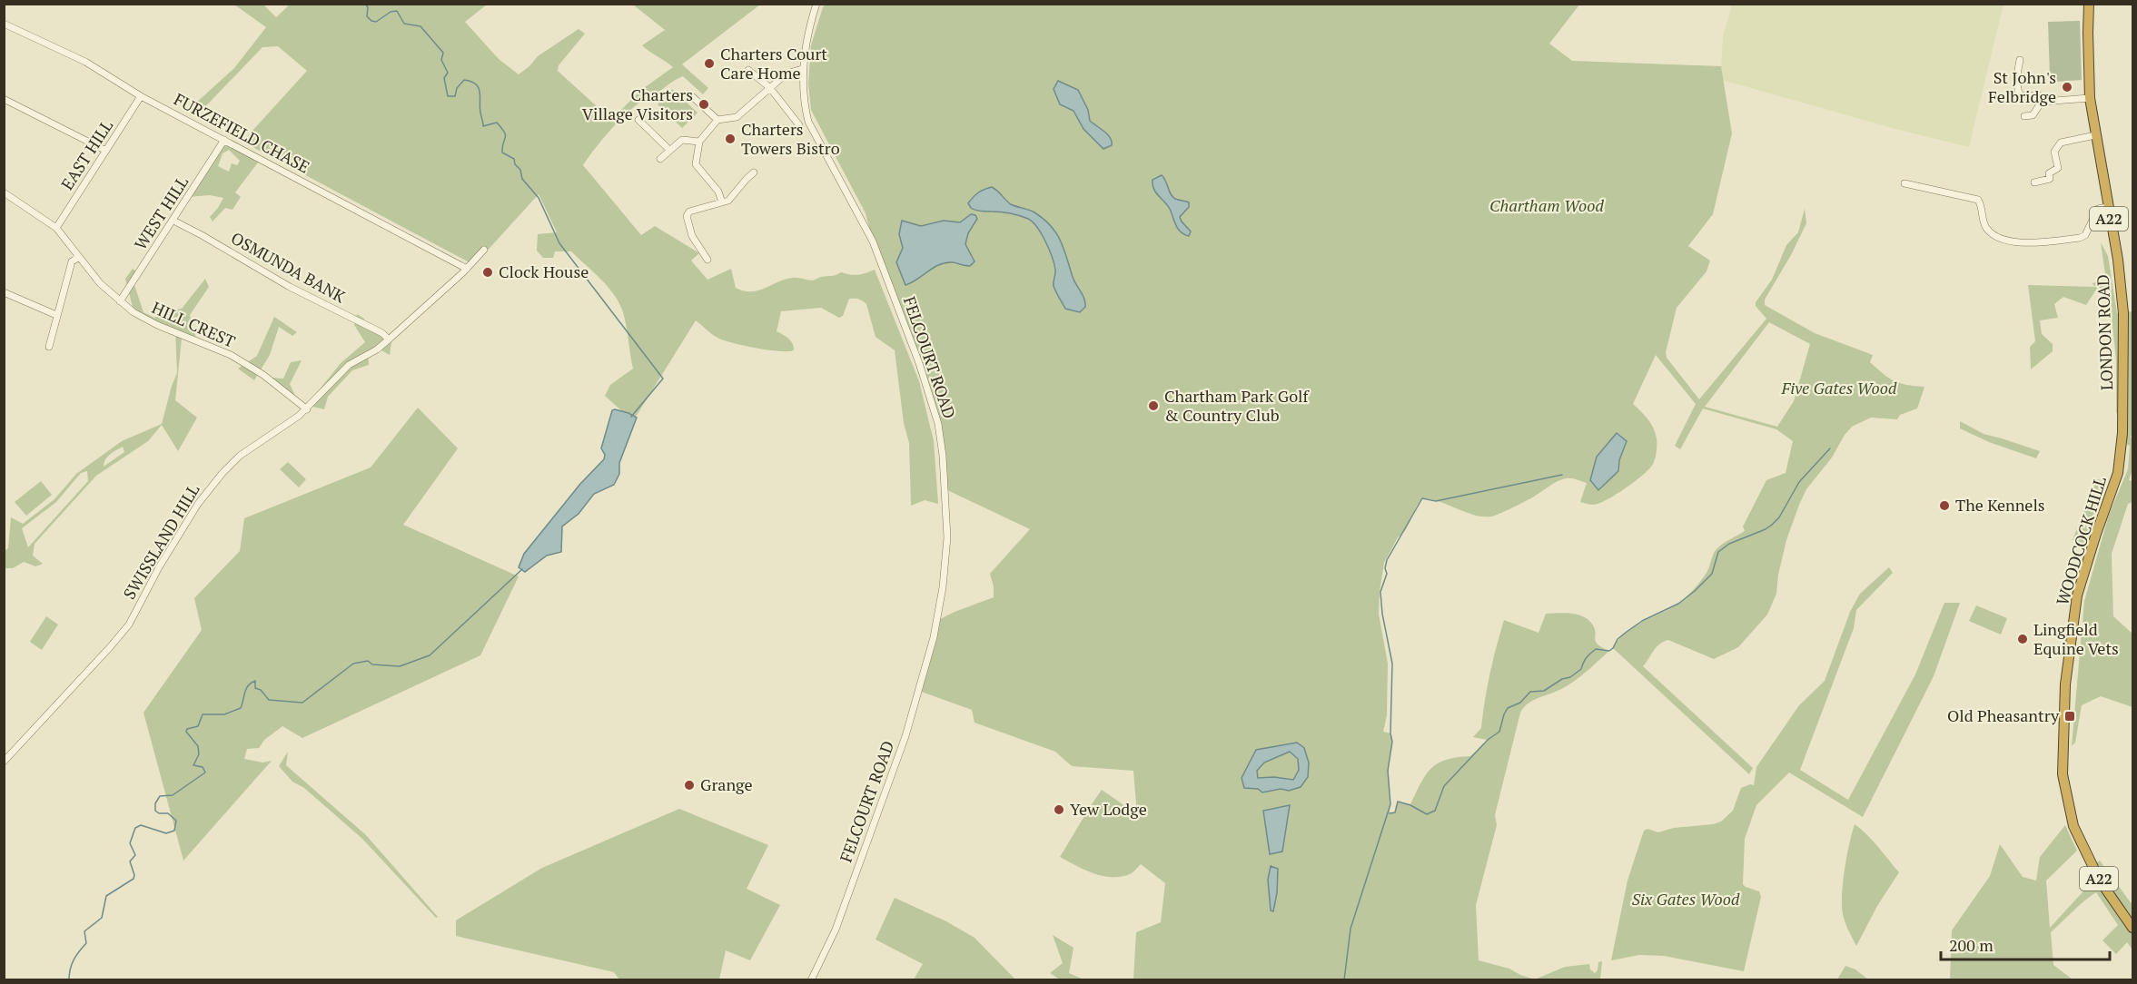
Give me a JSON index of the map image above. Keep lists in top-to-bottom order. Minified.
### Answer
{"streets":{"highway":["A22","LONDON ROAD","WOODCOCK HILL"],"street":["FURZEFIELD CHASE","EAST HILL","WEST HILL","OSMUNDA BANK","HILL CREST","FELCOURT ROAD","SWISSLAND HILL"]},"crossings":[["FURZEFIELD CHASE","EAST HILL"],["FURZEFIELD CHASE","WEST HILL"],["FURZEFIELD CHASE","SWISSLAND HILL"],["EAST HILL","HILL CREST"],["WEST HILL","OSMUNDA BANK"],["WEST HILL","HILL CREST"],["OSMUNDA BANK","SWISSLAND HILL"],["HILL CREST","SWISSLAND HILL"],["LONDON ROAD","WOODCOCK HILL"]],"parks":["Chartham Wood","Five Gates Wood","Six Gates Wood"],"places":{"other":["Charters Court Care Home","St John's Felbridge","Charters Village Visitors","Charters Towers Bistro","Clock House","Chartham Park Golf & Country Club","The Kennels","Lingfield Equine Vets","Grange","Yew Lodge"],"transit":["Old Pheasantry"]},"scale_bar":"200 m"}
